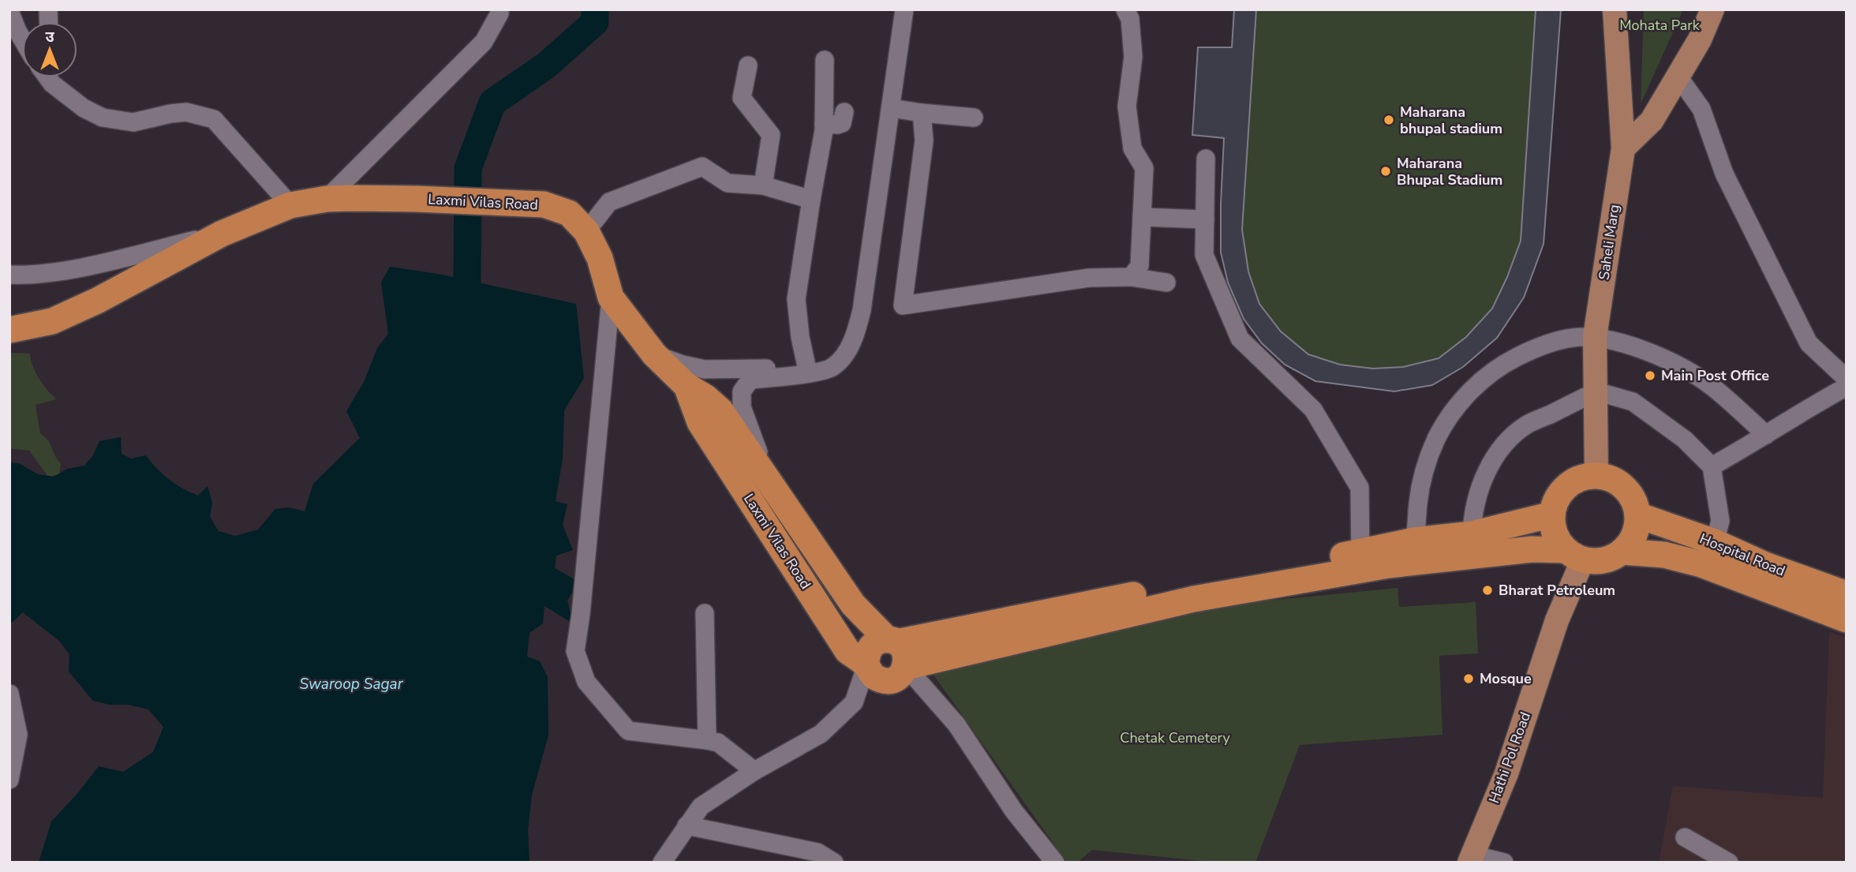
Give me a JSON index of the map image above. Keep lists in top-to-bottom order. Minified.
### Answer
{"streets":{"highway":["Laxmi Vilas Road","Hospital Road"],"main road":["Saheli Marg","Hathi Pol Road"]},"crossings":[["Saheli Marg","Hospital Road"],["Saheli Marg","Hathi Pol Road"],["Hospital Road","Hathi Pol Road"]],"water":["Swaroop Sagar"],"parks":["Mohata Park","Chetak Cemetery"],"places":["Maharana bhupal stadium","Maharana Bhupal Stadium","Main Post Office","Bharat Petroleum","Mosque"],"north":"top"}
